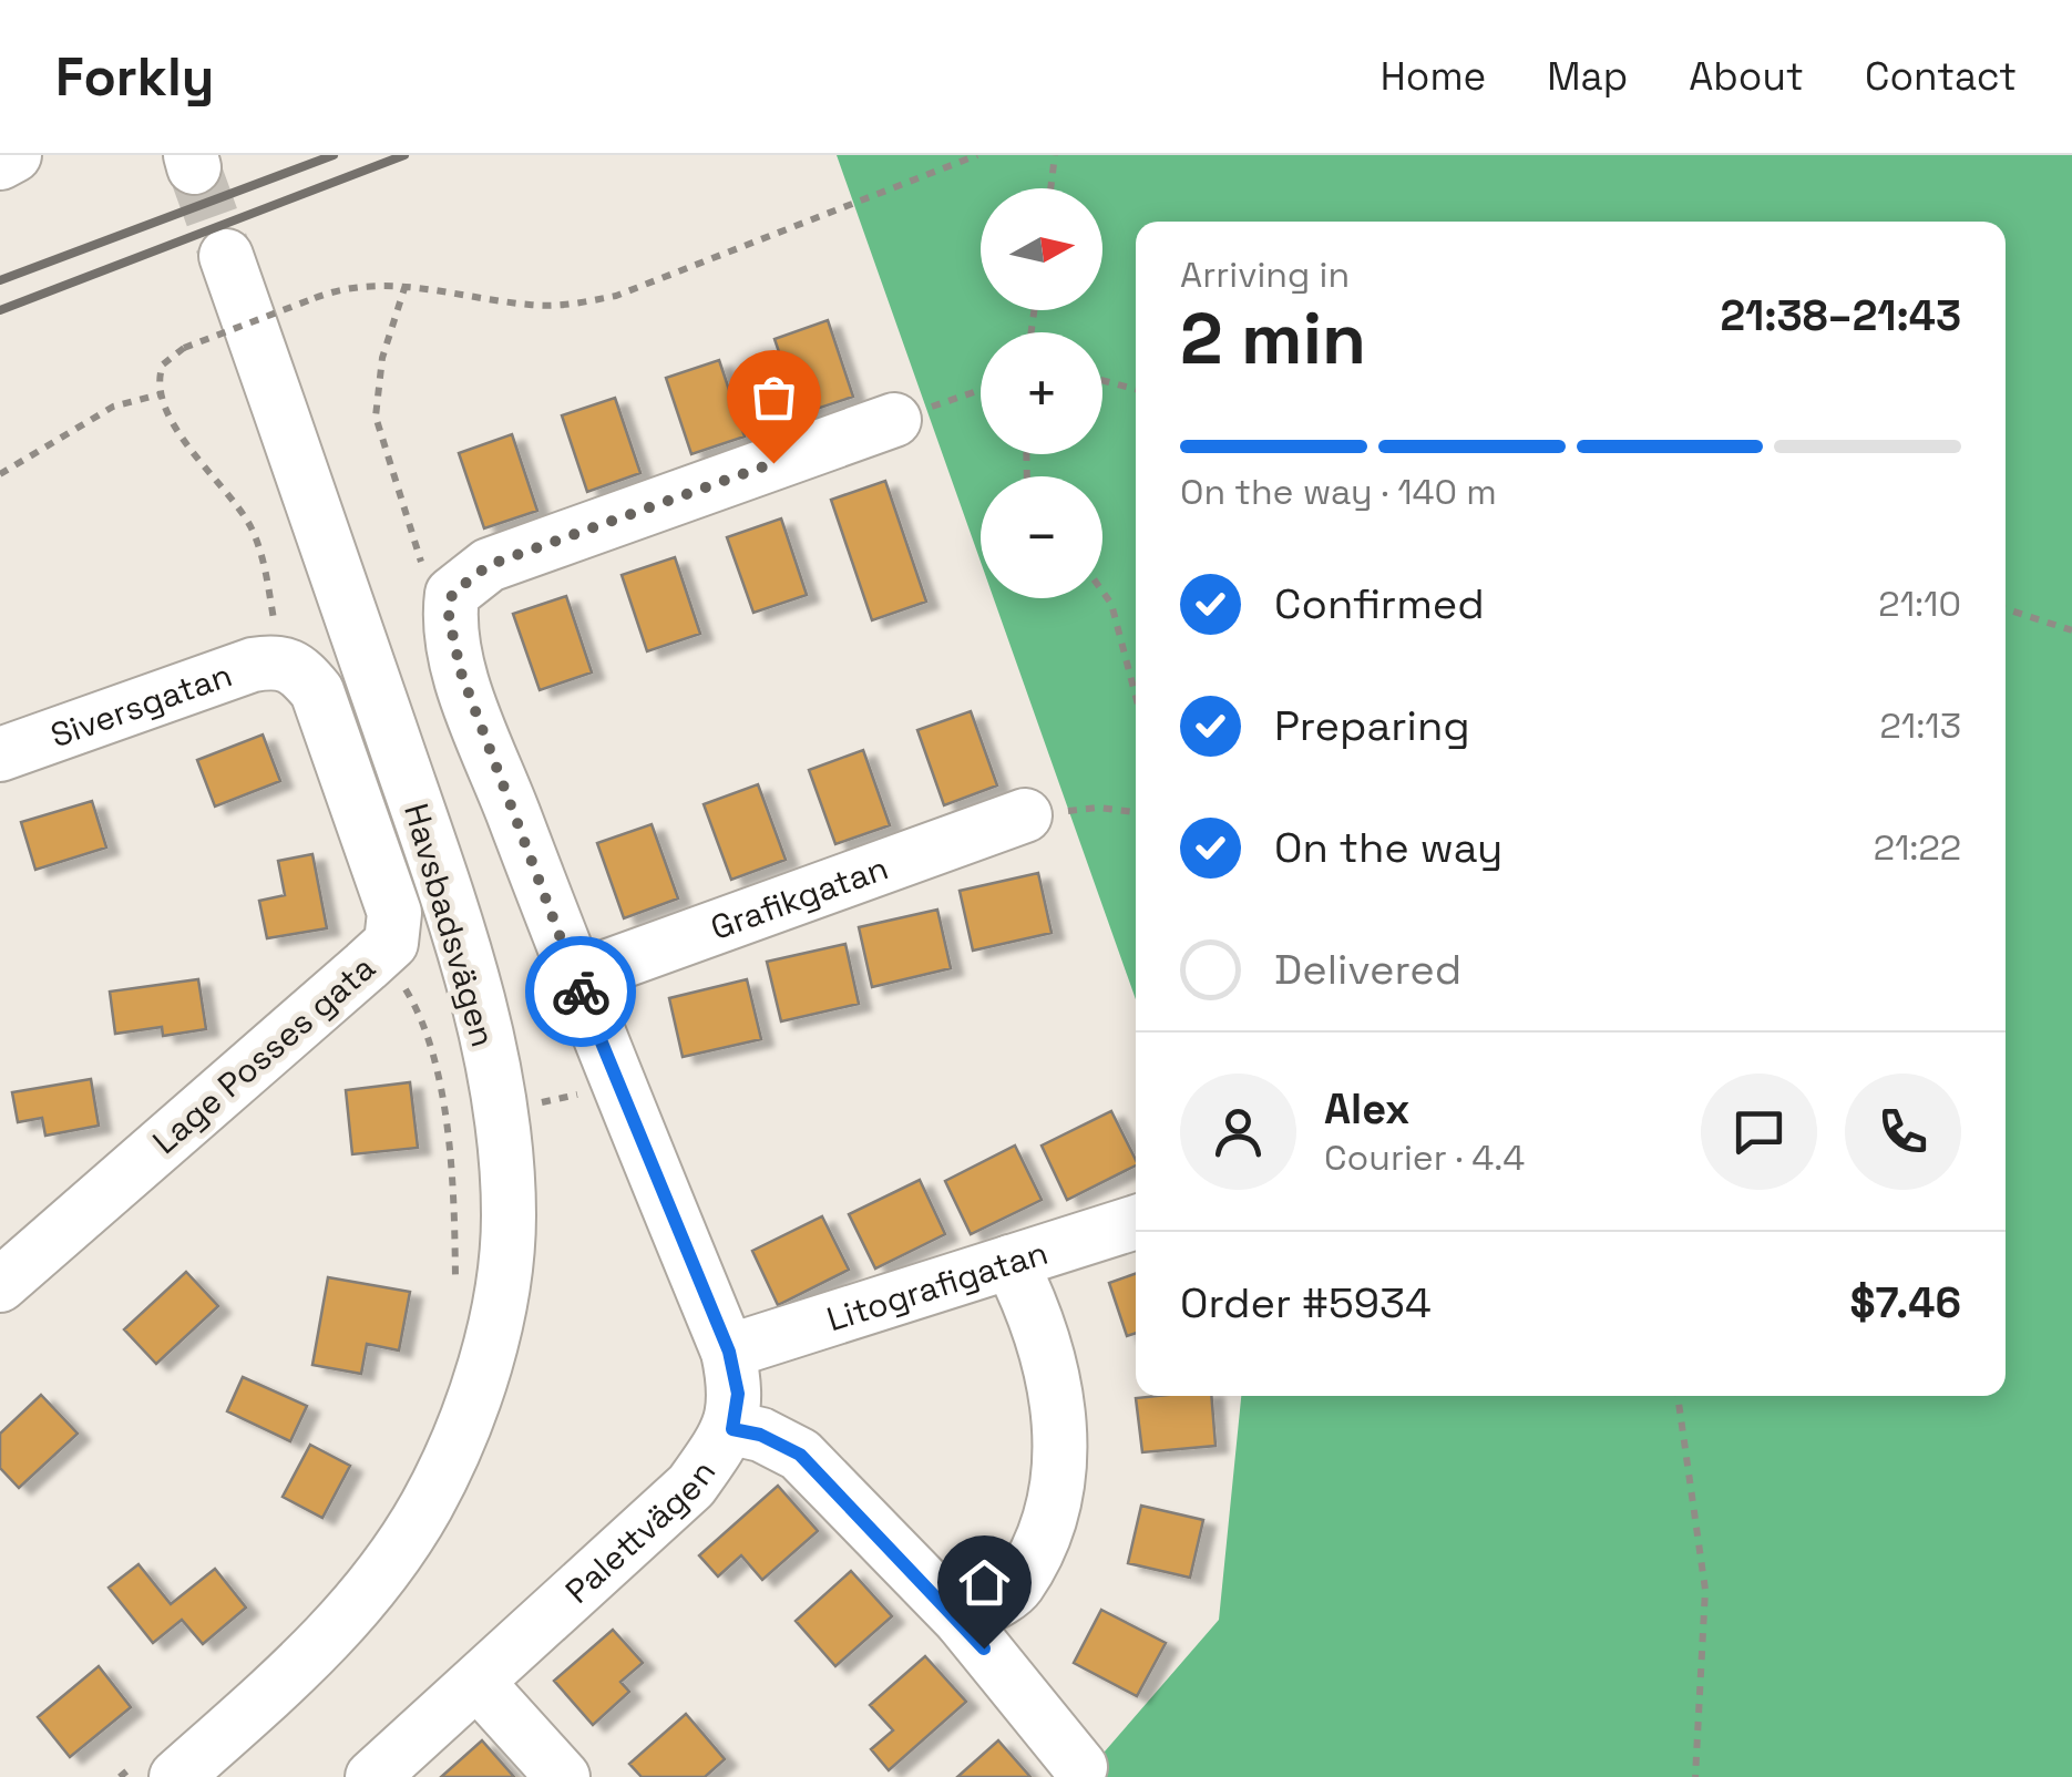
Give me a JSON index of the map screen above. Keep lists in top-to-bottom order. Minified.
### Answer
{"streets":{"street":["Siversgatan","Grafikgatan","Havsbadsvägen","Lage Posses gata","Litografigatan","Palettvägen"]},"crossings":[["Siversgatan","Lage Posses gata"],["Grafikgatan","Palettvägen"],["Litografigatan","Palettvägen"]],"north":"right","page":{"header":"Forkly","nav":["Home","Map","About","Contact"],"map_buttons":["+","−"],"heading":["2 min","Arriving in","21:38–21:43"],"panel":["Alex","Courier · 4.4","Order #5934","$7.46"],"bar":"On the way · 140 m","list":[["Confirmed","21:10"],["Preparing","21:13"],["On the way","21:22"],"Delivered"]}}
